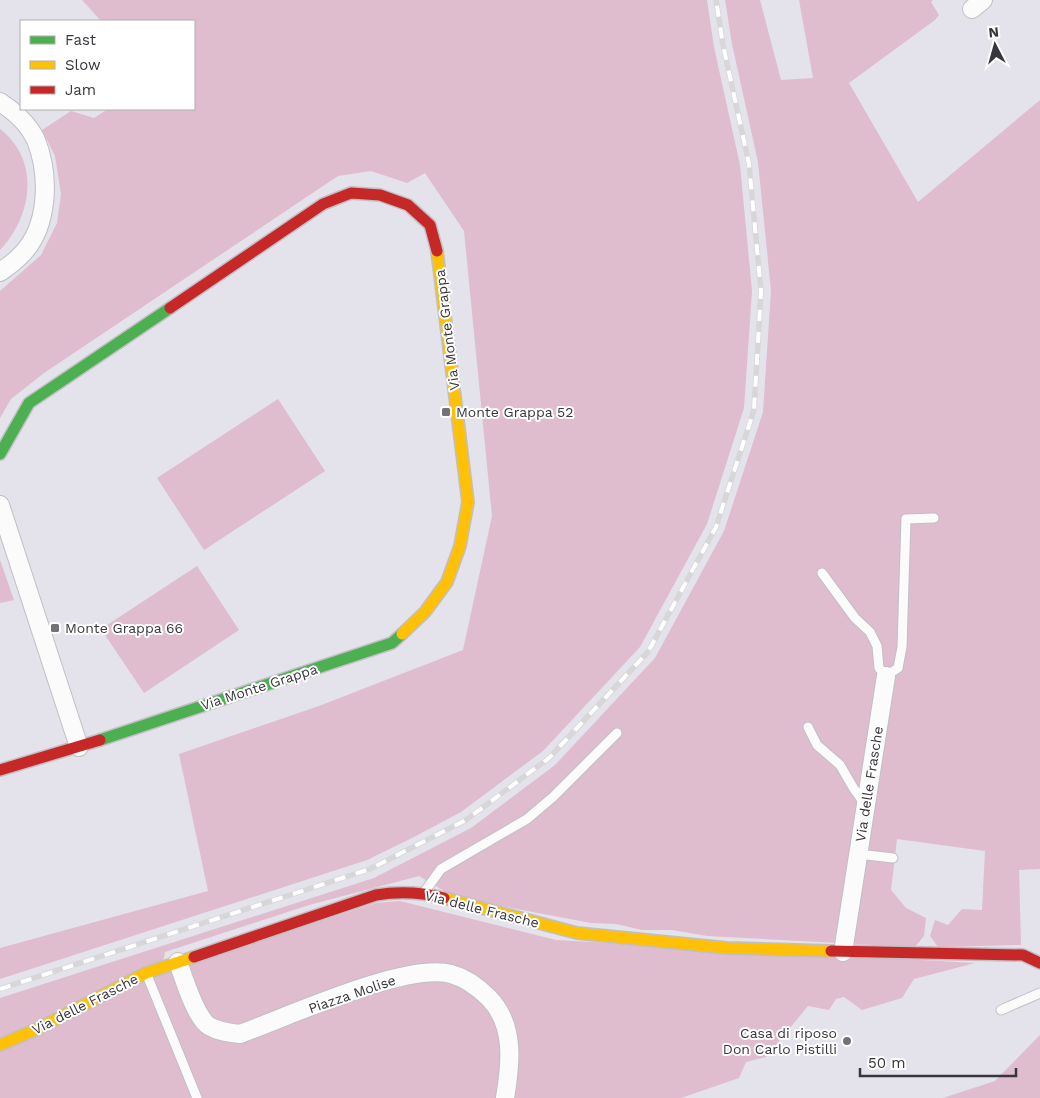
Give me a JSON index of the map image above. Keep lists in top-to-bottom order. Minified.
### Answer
{"streets":{"street":["Via Monte Grappa","Via delle Frasche","Piazza Molise"]},"crossings":[["Via delle Frasche","Piazza Molise"]],"places":{"transit":["Monte Grappa 52","Monte Grappa 66"],"other":["Casa di riposo Don Carlo Pistilli"]},"legend":["Fast","Slow","Jam"],"scale_bar":"50 m","north":"top"}
